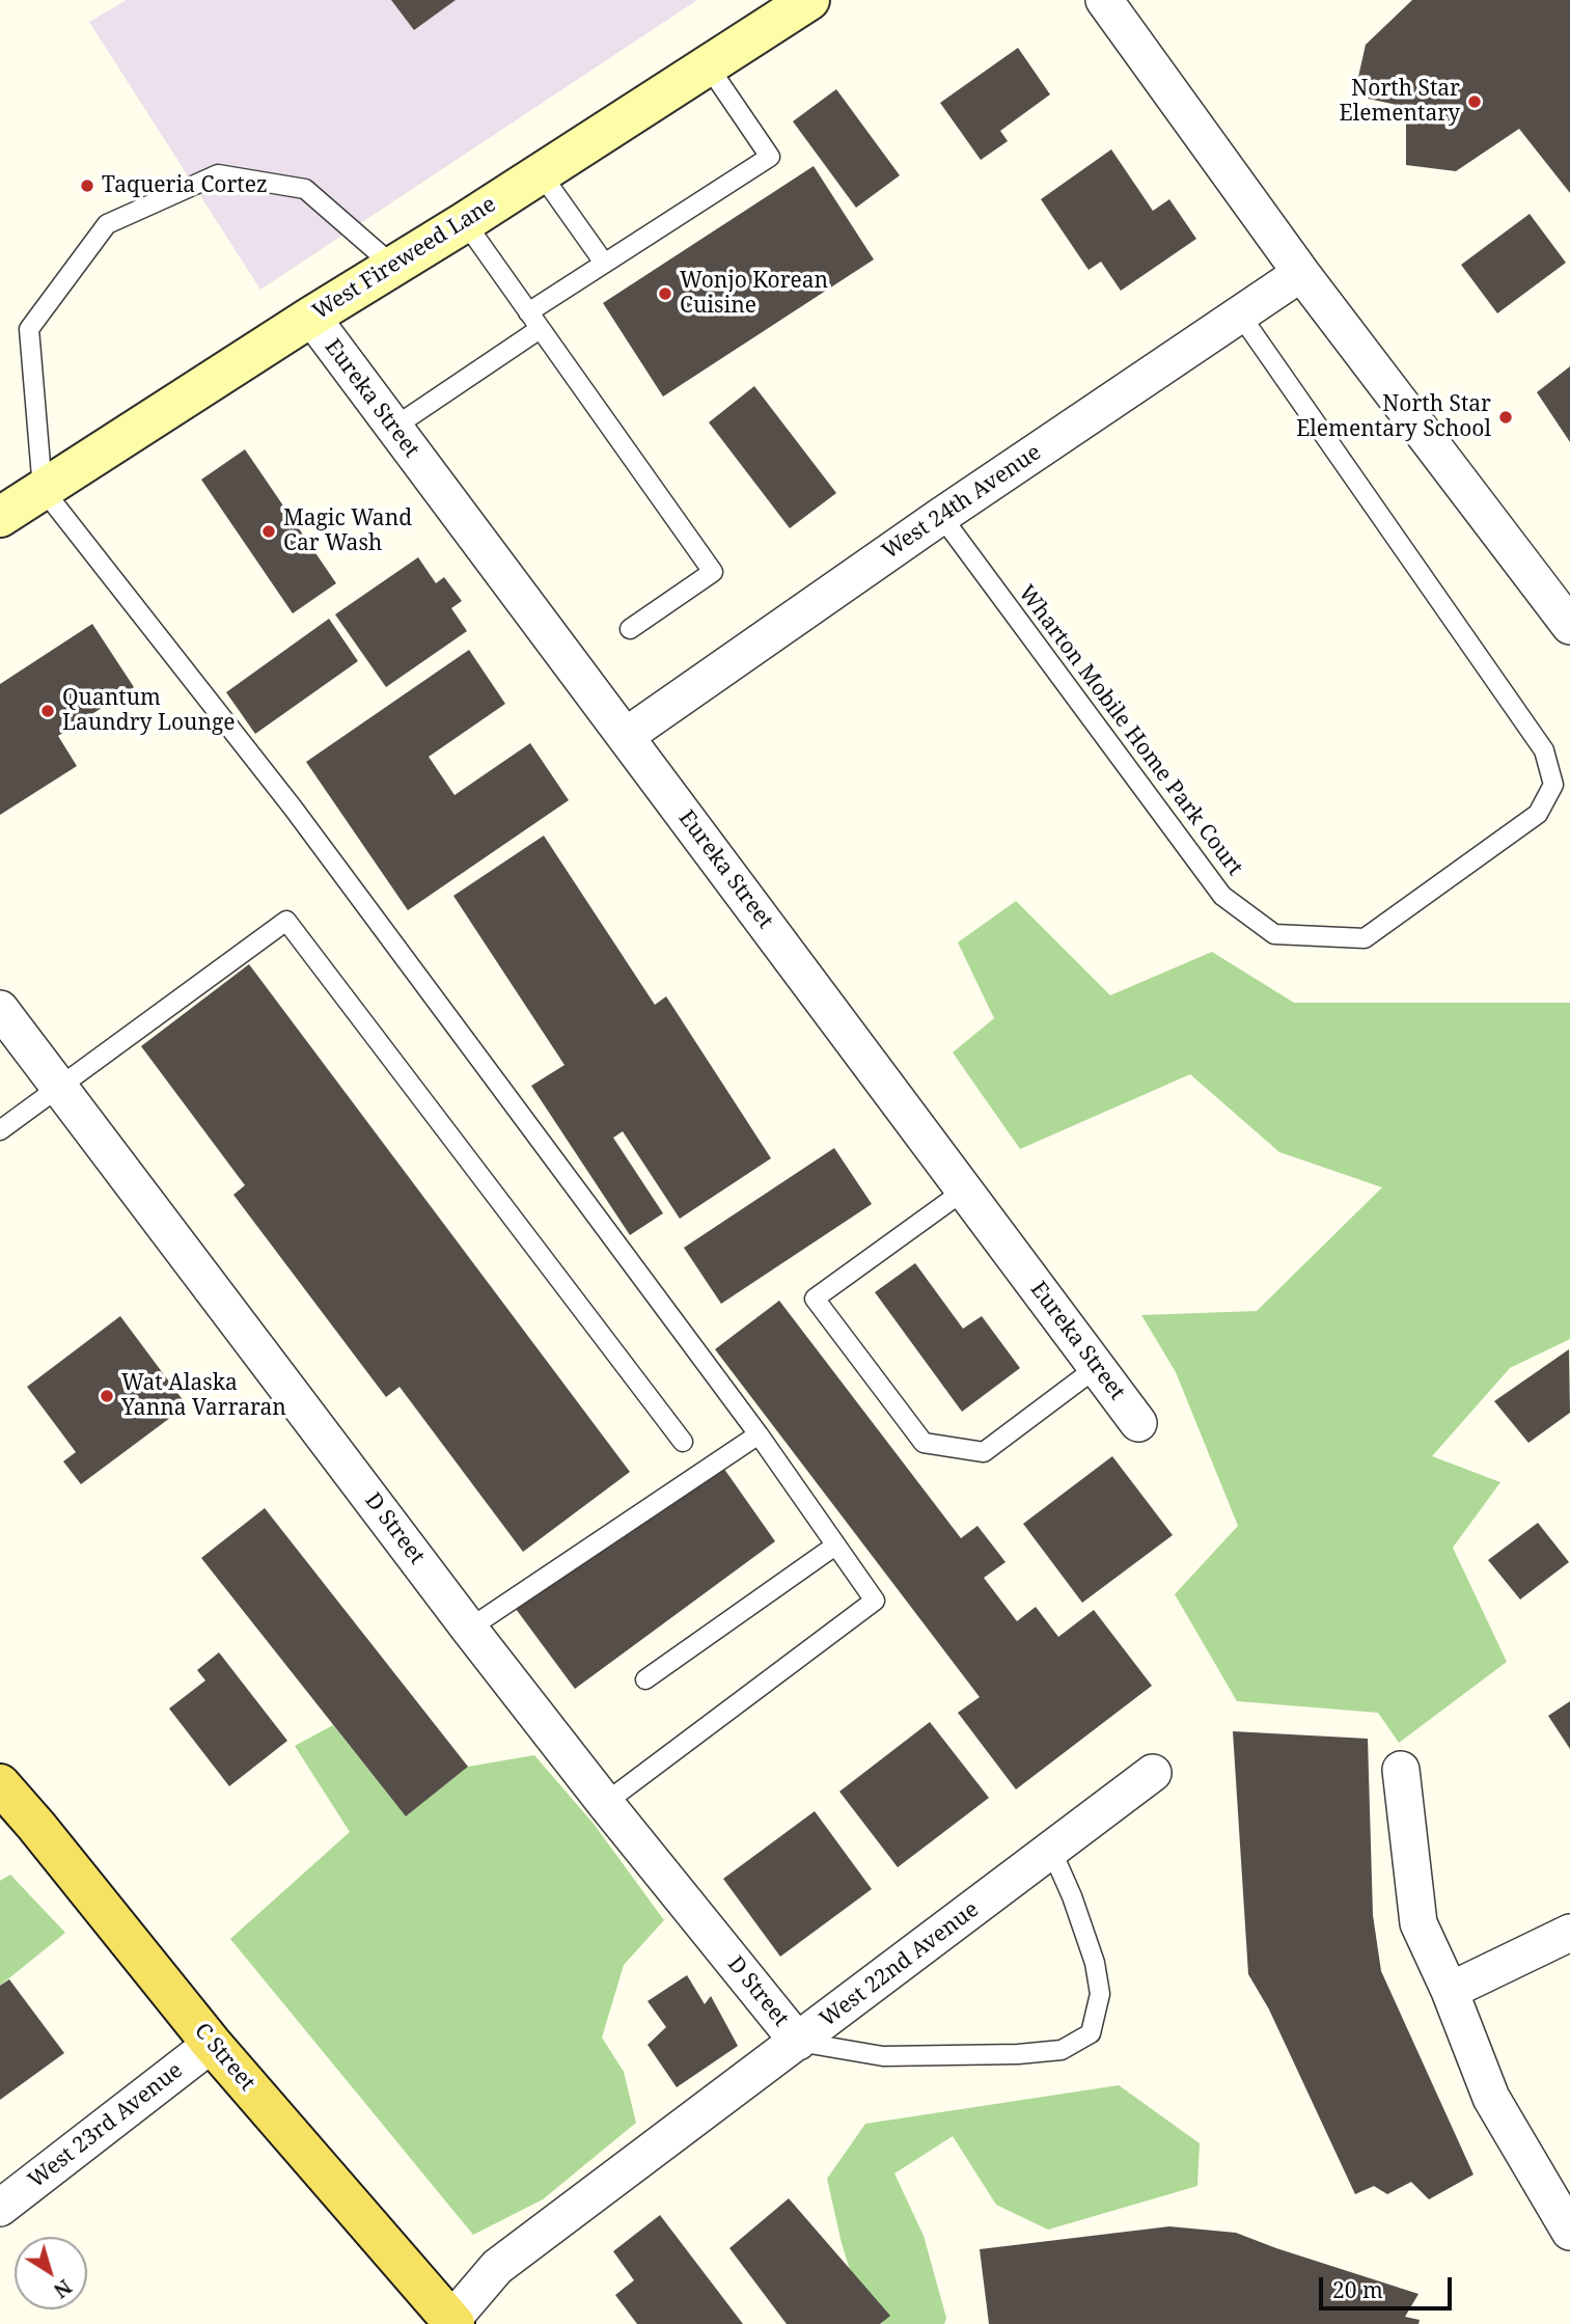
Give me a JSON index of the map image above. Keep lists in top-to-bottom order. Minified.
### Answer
{"streets":{"main road":["West Fireweed Lane","C Street"],"street":["Eureka Street","West 24th Avenue","D Street","West 22nd Avenue","West 23rd Avenue"],"lane":["Wharton Mobile Home Park Court"]},"crossings":[["West Fireweed Lane","Eureka Street"],["Eureka Street","West 24th Avenue"],["West 24th Avenue","Wharton Mobile Home Park Court"],["D Street","West 22nd Avenue"],["West 22nd Avenue","C Street"],["C Street","West 23rd Avenue"]],"places":["North Star Elementary","Taqueria Cortez","Wonjo Korean Cuisine","North Star Elementary School","Magic Wand Car Wash","Quantum Laundry Lounge","Wat Alaska Yanna Varraran"],"scale_bar":"20 m","north":"bottom right"}
